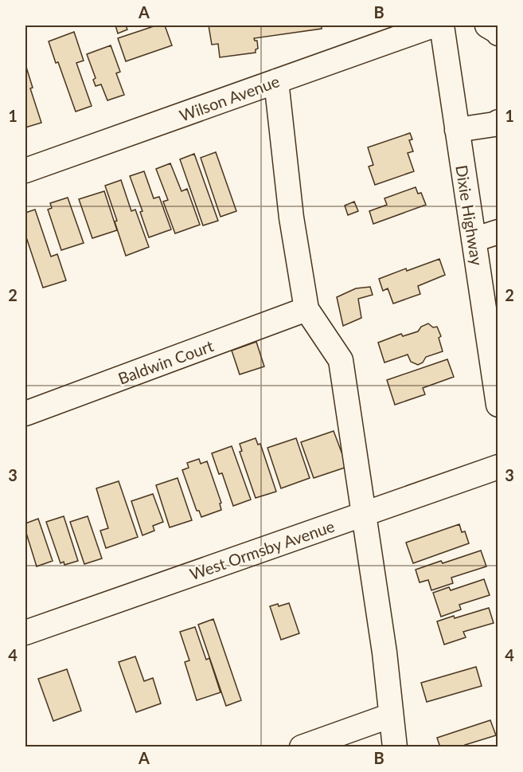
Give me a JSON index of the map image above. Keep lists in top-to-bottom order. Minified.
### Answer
{"streets":{"street":["Wilson Avenue","Dixie Highway","Baldwin Court","West Ormsby Avenue"]},"grid":{"columns":["A","B"],"rows":["1","2","3","4"]}}
